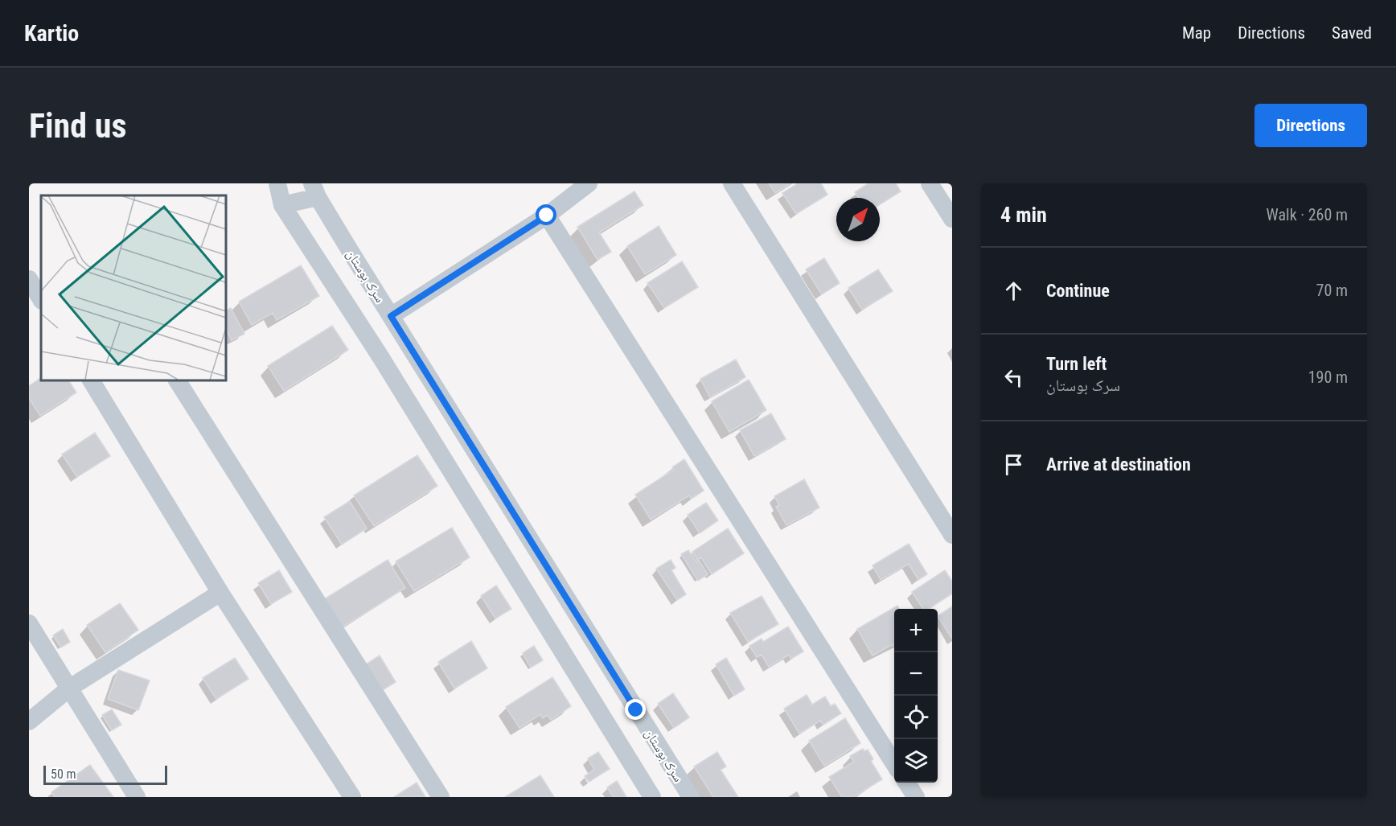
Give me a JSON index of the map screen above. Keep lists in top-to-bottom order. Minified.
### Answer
{"streets":{"street":["سرک بوستان"]},"scale_bar":"50 m","north":"top right","page":{"header":"Kartio","nav":["Map","Directions","Saved"],"buttons":"Directions","title":"Find us","heading":["4 min","Walk · 260 m"],"list":[["Continue","70 m"],["Turn left","سرک بوستان","190 m"],"Arrive at destination"],"map_buttons":["+","−"],"scale":"50 m"}}
